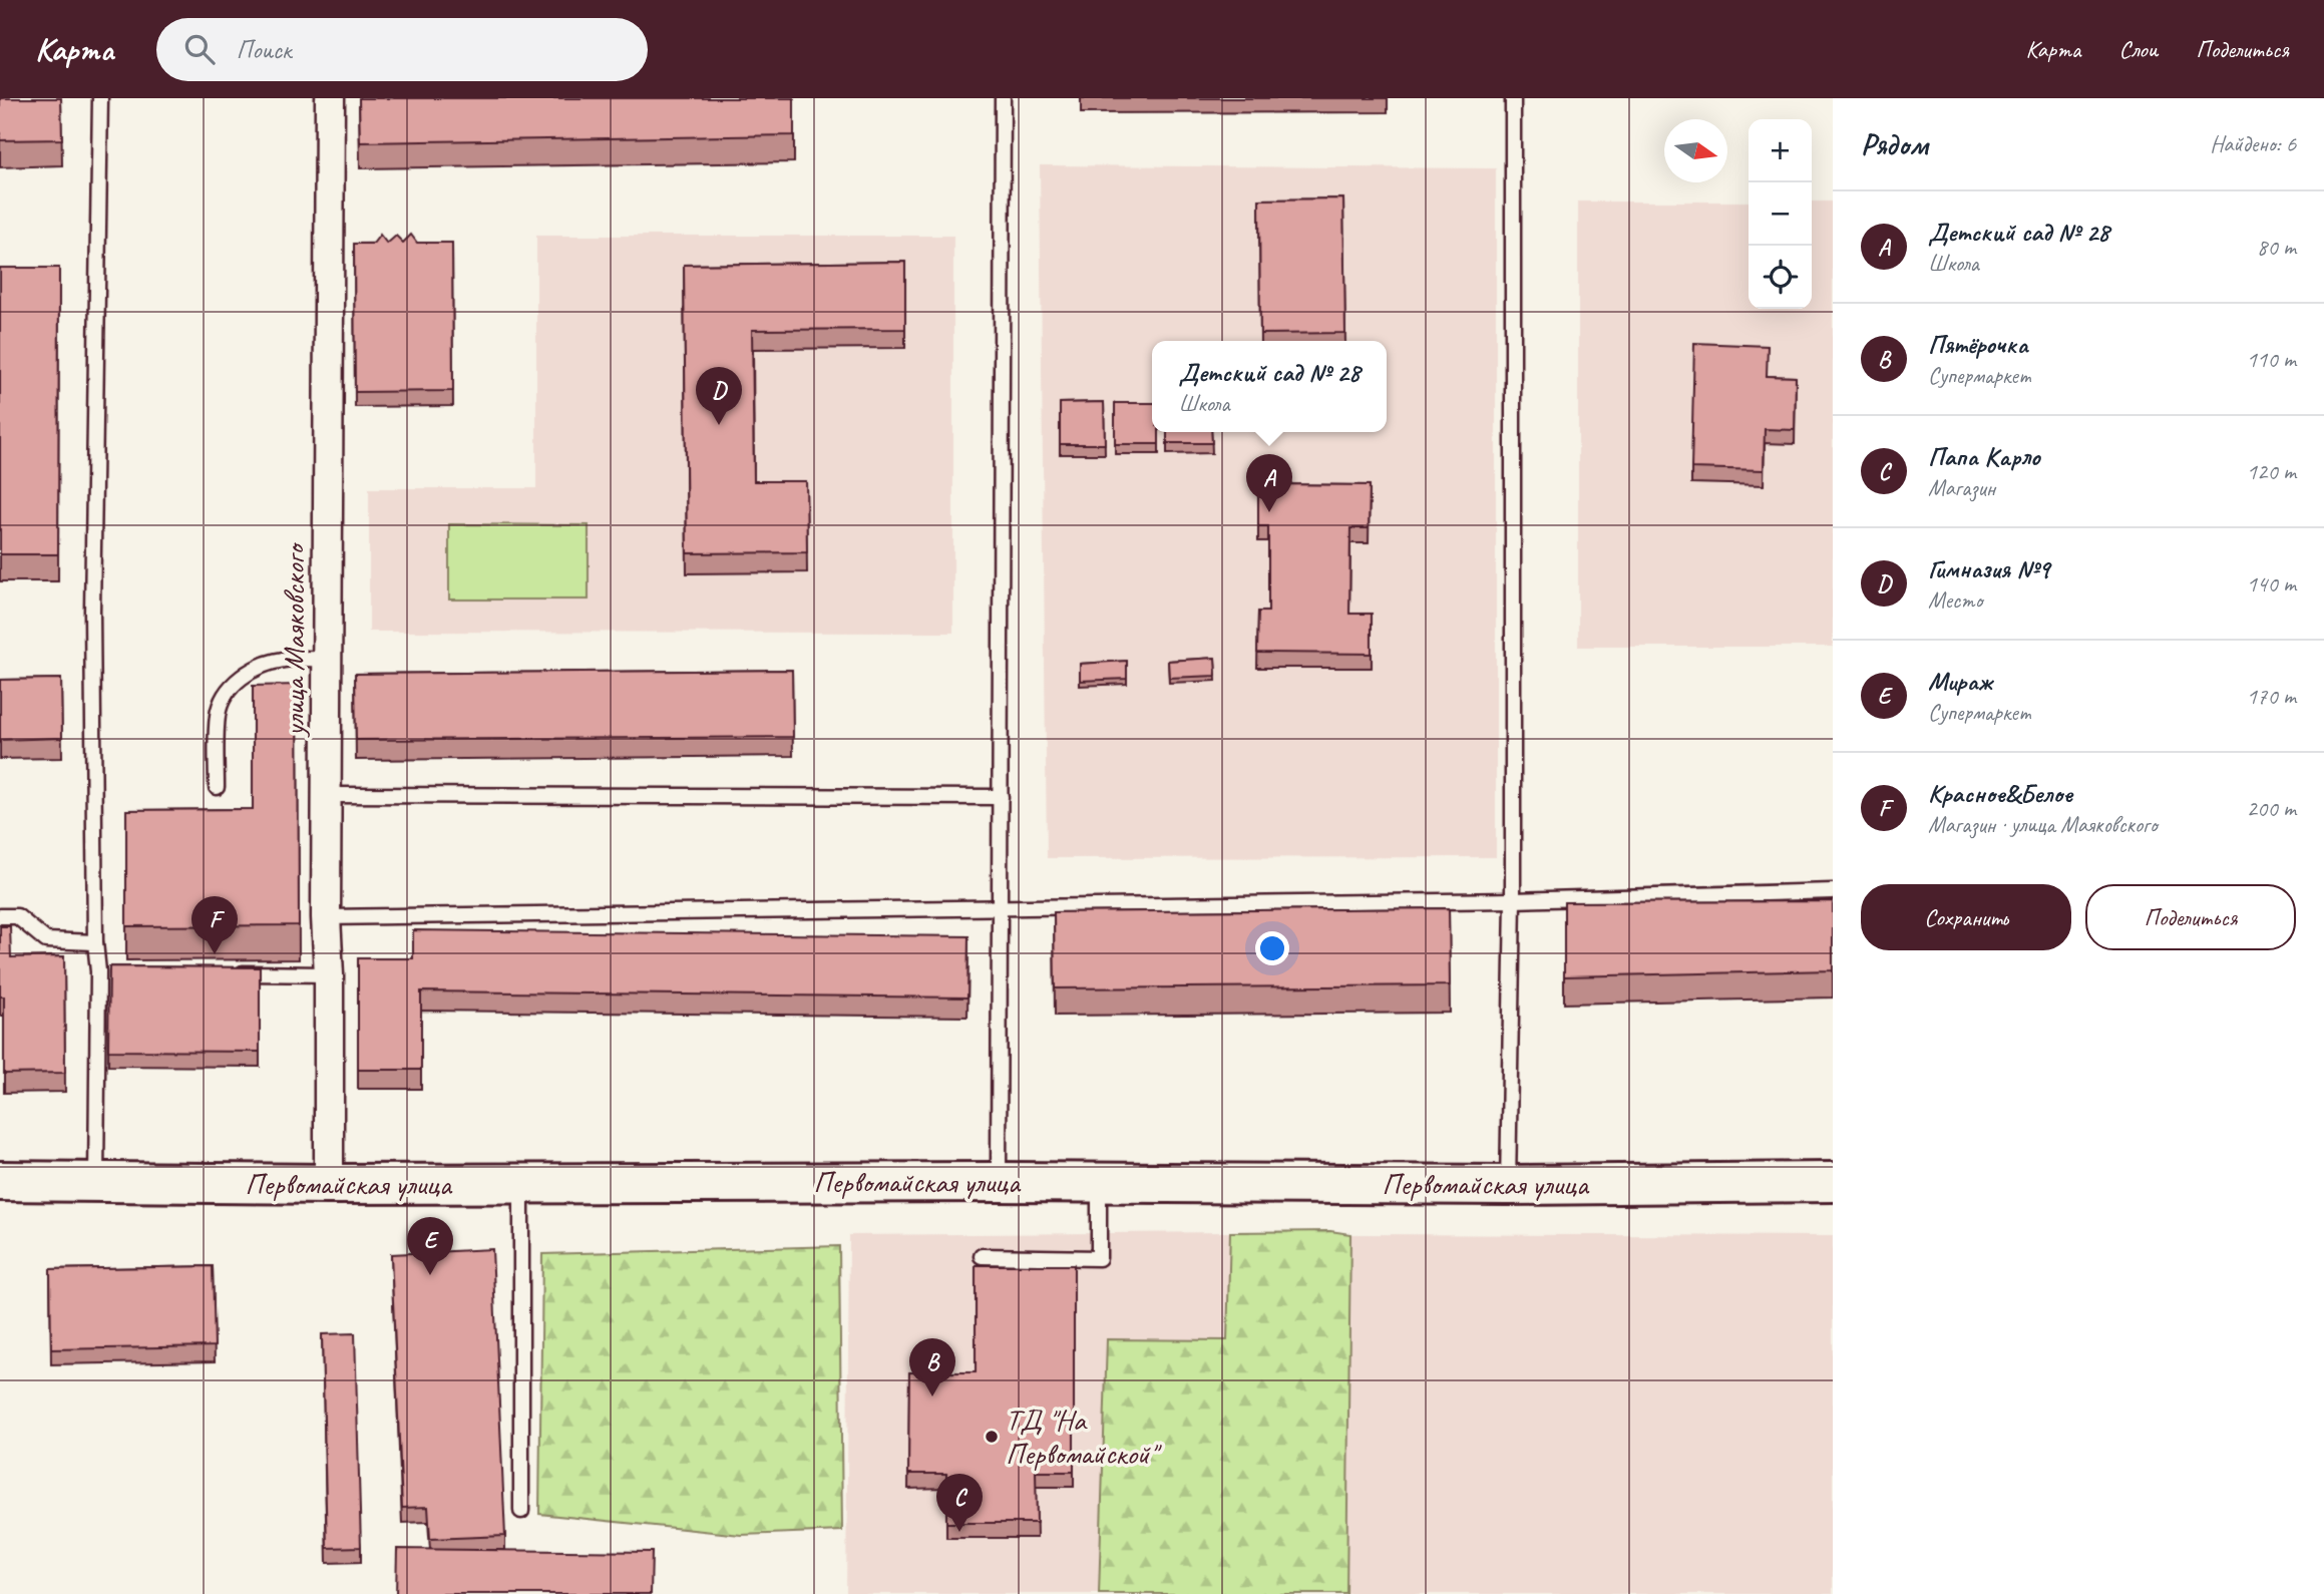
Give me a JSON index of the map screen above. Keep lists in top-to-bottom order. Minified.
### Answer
{"streets":{"street":["улица Маяковского","Первомайская улица"]},"crossings":[["улица Маяковского","Первомайская улица"]],"places":["ТД \"На Первомайской\""],"north":"right","page":{"header":"Карта","search":"Поиск","nav":["Карта","Слои","Поделиться"],"heading":["Рядом","Найдено: 6"],"map_buttons":["+","−"],"list":[{"mark":"A","name":"Детский сад № 28","note":"Школа","value":"80 m"},{"mark":"B","name":"Пятёрочка","note":"Супермаркет","value":"110 m"},{"mark":"C","name":"Папа Карло","note":"Магазин","value":"120 m"},{"mark":"D","name":"Гимназия №9","note":"Место","value":"140 m"},{"mark":"E","name":"Мираж","note":"Супермаркет","value":"170 m"},{"mark":"F","name":"Красное&Белое","note":"Магазин · улица Маяковского","value":"200 m"}],"popup":["Детский сад № 28","Школа"],"pins":["D","A","F","E","B","C"],"buttons":["Сохранить","Поделиться"]}}
